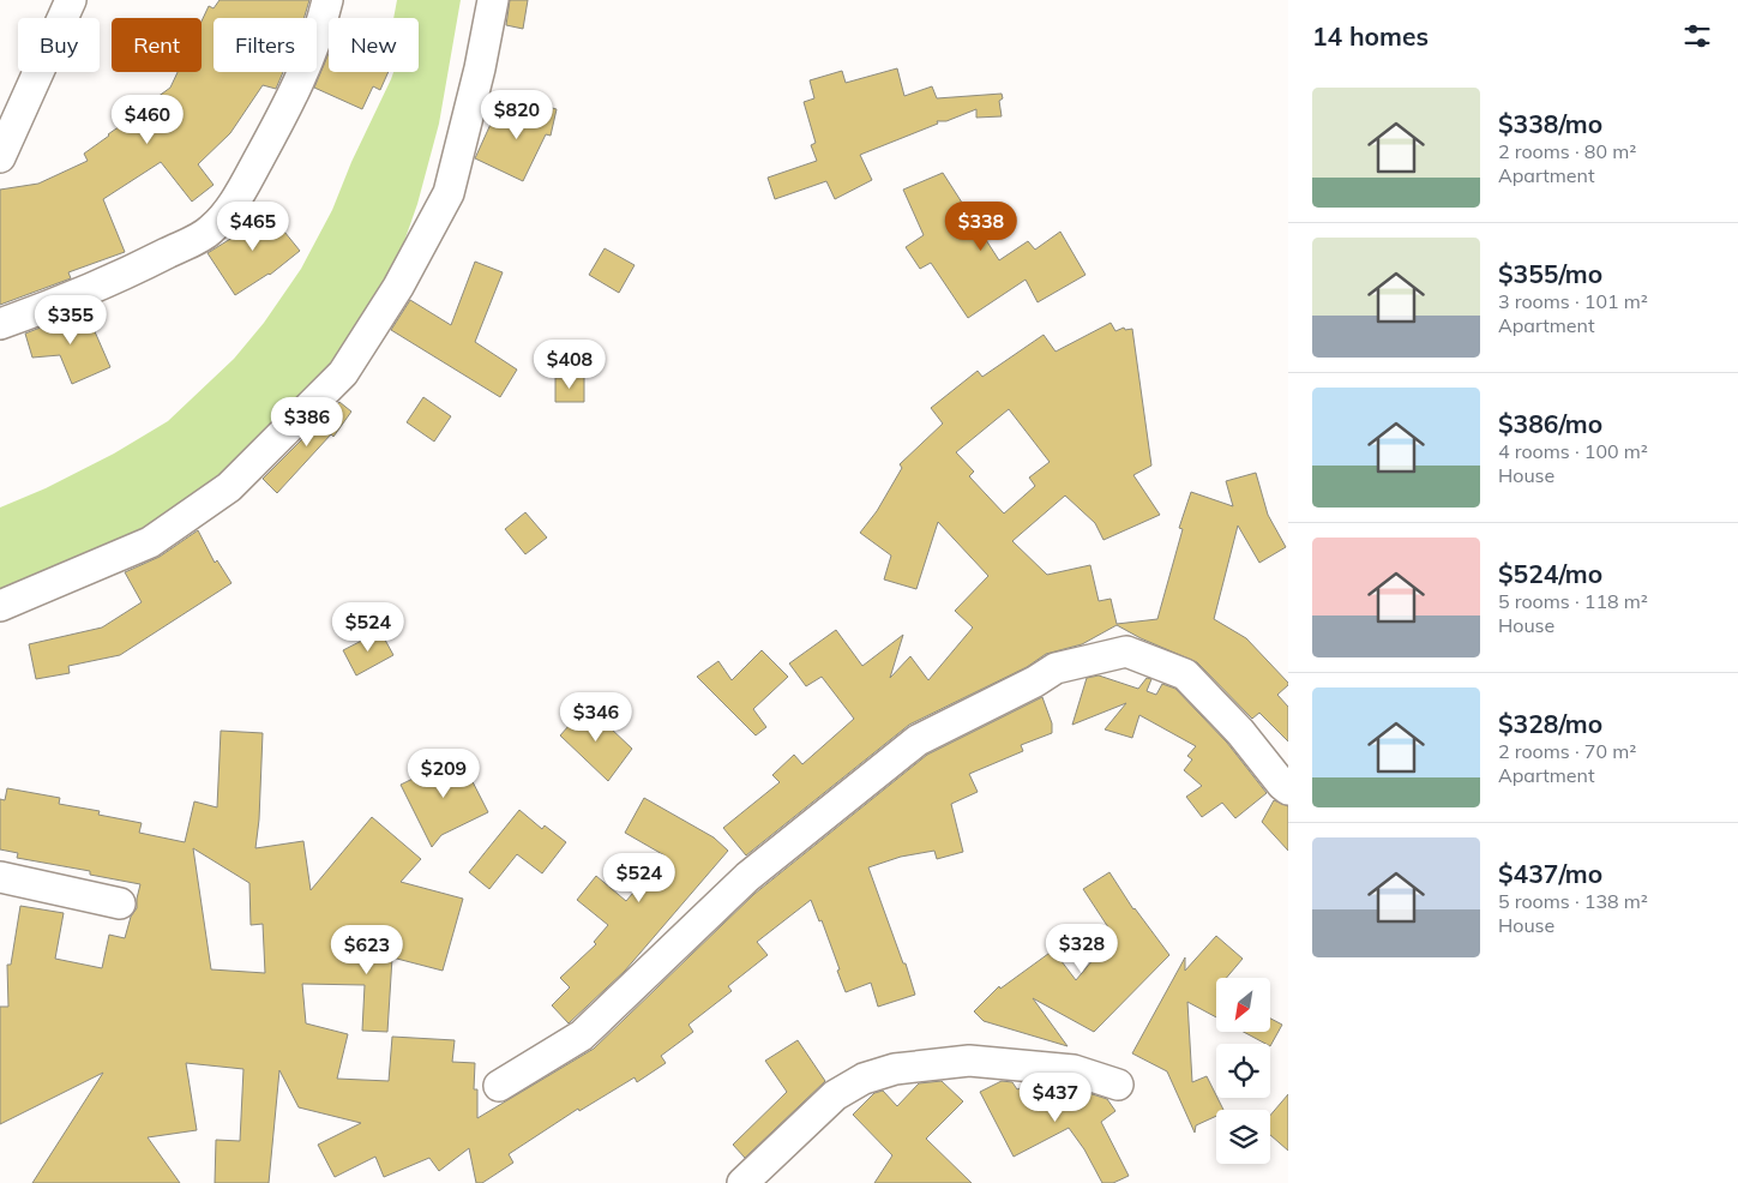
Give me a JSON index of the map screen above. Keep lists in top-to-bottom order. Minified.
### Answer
{"north":"bottom left","page":{"heading":"14 homes","chip":["Buy","Rent","Filters","New"],"list":[{"name":"$338/mo","note":"2 rooms · 80 m² · Apartment"},{"name":"$355/mo","note":"3 rooms · 101 m² · Apartment"},{"name":"$386/mo","note":"4 rooms · 100 m² · House"},{"name":"$524/mo","note":"5 rooms · 118 m² · House"},{"name":"$328/mo","note":"2 rooms · 70 m² · Apartment"},{"name":"$437/mo","note":"5 rooms · 138 m² · House"}],"price":["$820","$460","$465","$338","$355","$408","$386","$524","$346","$209","$524","$328","$623","$437"]}}
